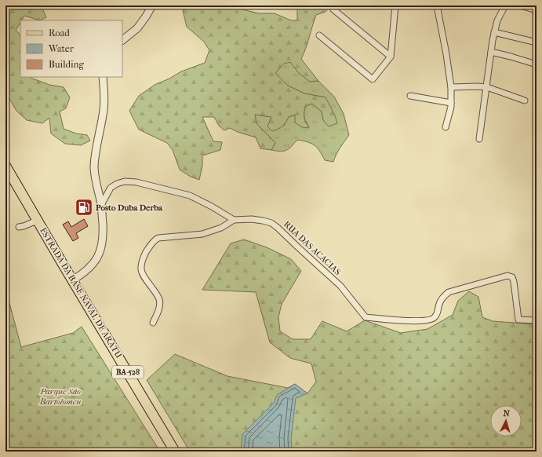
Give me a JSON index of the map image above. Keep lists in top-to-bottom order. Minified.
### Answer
{"streets":{"main road":["ESTRADA DA BASE NAVAL DE ARATU","BA-528"],"street":["RUA DAS ACACIAS"]},"parks":["Parque São Bartolomeu"],"places":{"fuel station":["Posto Duba Derba"]},"legend":["Road","Water","Building"],"north":"top"}
